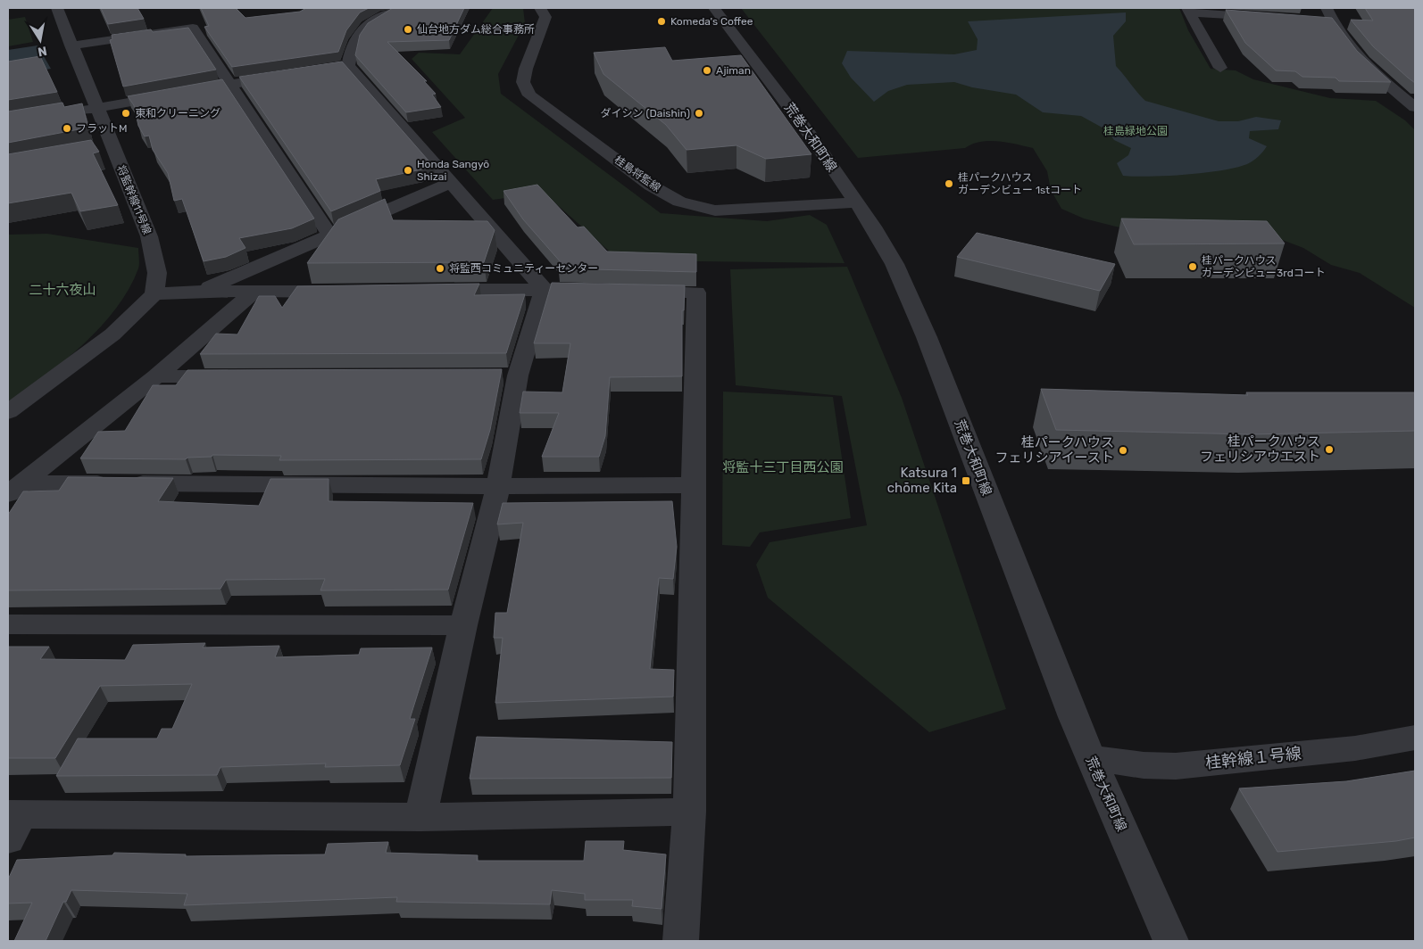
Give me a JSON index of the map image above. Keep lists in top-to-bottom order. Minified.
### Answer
{"streets":{"street":["荒巻大和町線","桂島将監線","将監幹線11号線","桂幹線１号線"]},"crossings":[["荒巻大和町線","桂島将監線"],["荒巻大和町線","桂幹線１号線"]],"parks":["桂島緑地公園","二十六夜山","将監十三丁目西公園"],"places":{"other":["Komeda's Coffee","仙台地方ダム総合事務所","Ajiman","東和クリーニング","ダイシン (Daishin)","フラットM","Honda Sangyō Shizai","桂パークハウス ガーデンビュー 1stコート","桂パークハウス ガーデンビュー3rdコート","将監西コミュニティーセンター","桂パークハウス フェリシアウエスト","桂パークハウス フェリシアイースト"],"transit":["Katsura 1 chōme Kita"]},"north":"bottom"}
